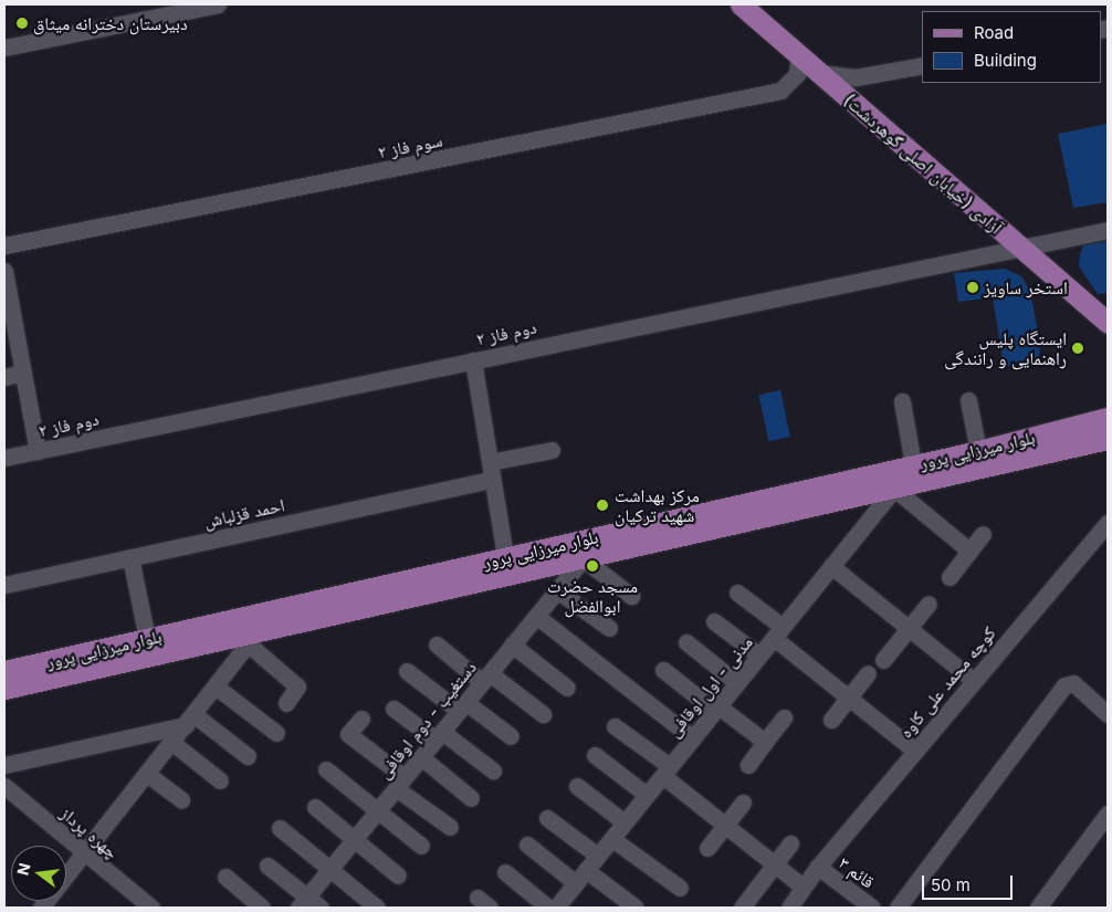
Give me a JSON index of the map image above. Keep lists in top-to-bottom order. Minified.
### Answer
{"streets":{"main road":["آزادی (خیابان اصلی گوهردشت)","بلوار میرزایی پرور"],"street":["سوم فاز ۲","دوم فاز ۲","احمد قزلباش","کوچه محمد علی کاوه","مدنی - اول اوقافی","دستغیب - دوم اوقافی","چهره پرداز","قائم ۳"]},"crossings":[["سوم فاز ۲","آزادی (خیابان اصلی گوهردشت)"],["آزادی (خیابان اصلی گوهردشت)","دوم فاز ۲"],["بلوار میرزایی پرور","مدنی - اول اوقافی"],["بلوار میرزایی پرور","دستغیب - دوم اوقافی"],["کوچه محمد علی کاوه","قائم ۳"]],"places":["دبیرستان دخترانه میثاق","استخر ساویز","ایستگاه پلیس راهنمایی و رانندگی","مرکز بهداشت شهید ترکیان","مسجد حضرت ابوالفضل"],"legend":["Road","Building"],"scale_bar":"50 m","north":"left"}
